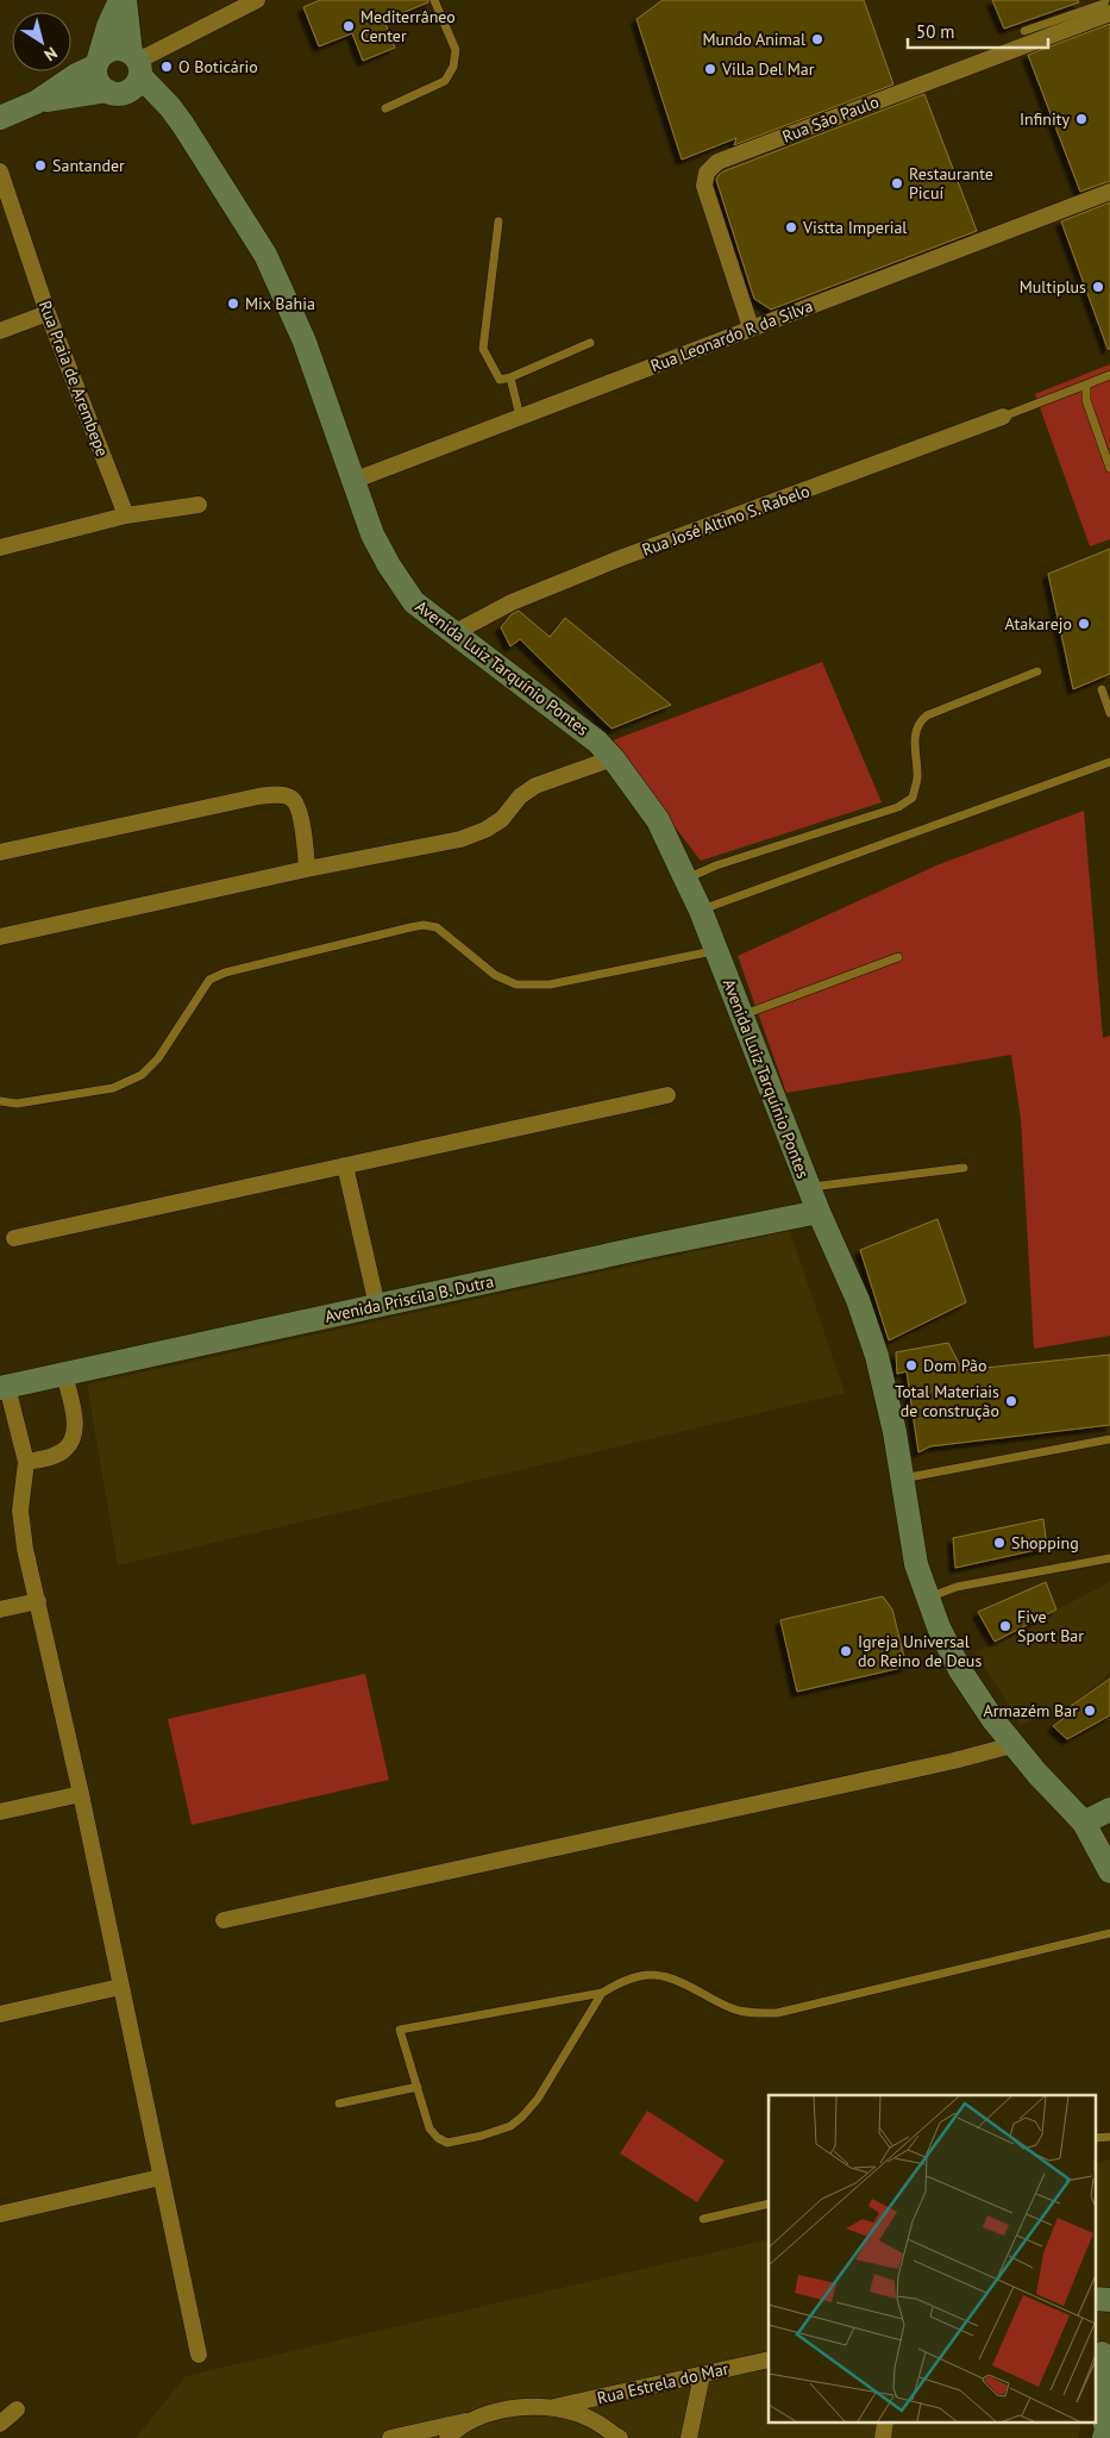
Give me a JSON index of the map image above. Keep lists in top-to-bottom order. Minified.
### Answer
{"streets":{"street":["Rua São Paulo","Rua Leonardo R da Silva","Rua Praia de Arembepe","Rua José Altino S. Rabelo","Avenida Luiz Tarquínio Pontes","Avenida Priscila B. Dutra","Rua Estrela do Mar"]},"crossings":[["Rua São Paulo","Rua Leonardo R da Silva"],["Rua Leonardo R da Silva","Avenida Luiz Tarquínio Pontes"],["Rua José Altino S. Rabelo","Avenida Luiz Tarquínio Pontes"],["Avenida Luiz Tarquínio Pontes","Avenida Priscila B. Dutra"]],"places":["Mediterrâneo Center","Mundo Animal","O Boticário","Villa Del Mar","Infinity","Santander","Restaurante Picuí","Vistta Imperial","Multiplus","Mix Bahia","Atakarejo","Dom Pão","Total Materiais de construção","Shopping","Five Sport Bar","Igreja Universal do Reino de Deus","Armazém Bar"],"scale_bar":"50 m","north":"bottom right"}
